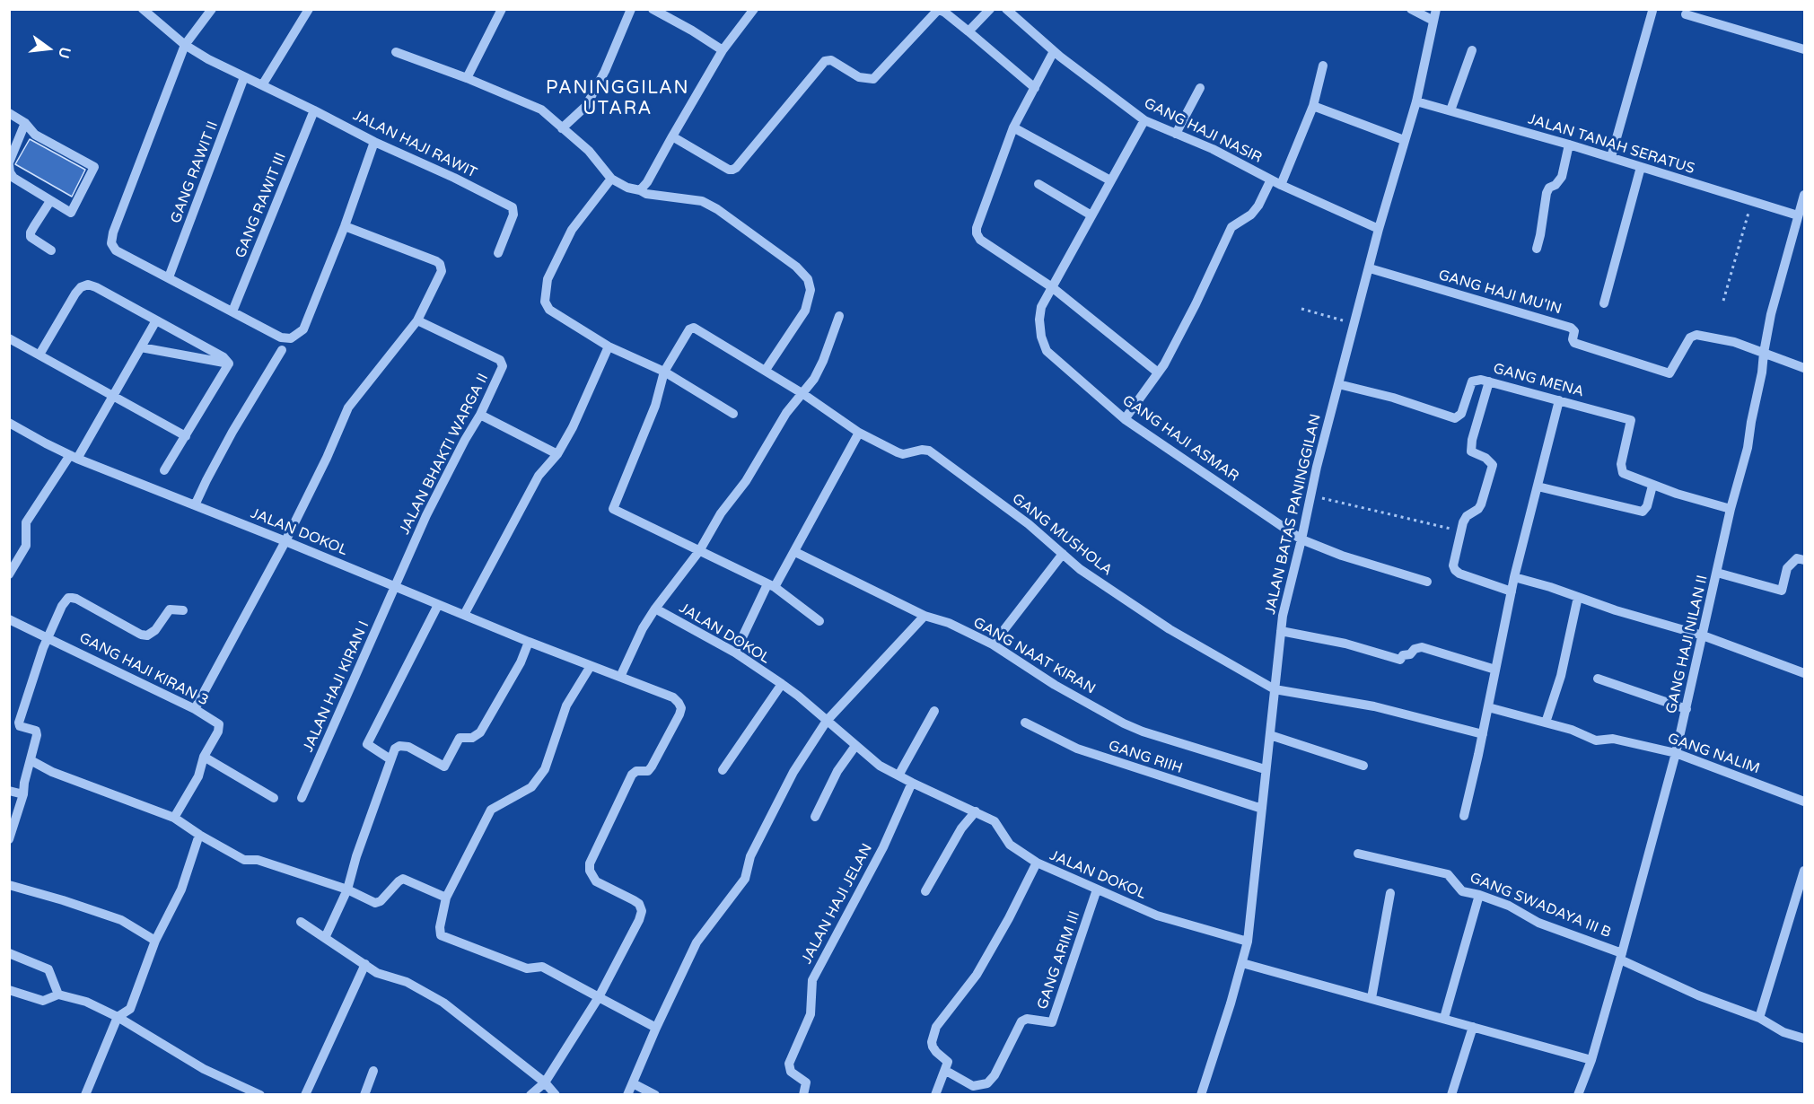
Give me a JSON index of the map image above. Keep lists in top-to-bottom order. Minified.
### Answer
{"streets":{"street":["GANG HAJI NASIR","JALAN HAJI RAWIT","JALAN TANAH SERATUS","GANG RAWIT II","GANG RAWIT III","GANG HAJI MU'IN","GANG MENA","GANG HAJI ASMAR","JALAN BHAKTI WARGA II","JALAN BATAS PANINGGILAN","JALAN DOKOL","GANG MUSHOLA","GANG HAJI NILAN II","GANG NAAT KIRAN","GANG HAJI KIRAN 3","JALAN HAJI KIRAN I","GANG NALIM","GANG RIIH","JALAN HAJI JELAN","GANG SWADAYA III B","GANG ARIM III"]},"crossings":[["GANG HAJI NASIR","GANG HAJI ASMAR"],["GANG HAJI NASIR","JALAN BATAS PANINGGILAN"],["JALAN HAJI RAWIT","GANG RAWIT II"],["JALAN HAJI RAWIT","GANG RAWIT III"],["JALAN TANAH SERATUS","JALAN BATAS PANINGGILAN"],["JALAN TANAH SERATUS","GANG HAJI NILAN II"],["GANG HAJI MU'IN","JALAN BATAS PANINGGILAN"],["GANG HAJI MU'IN","GANG HAJI NILAN II"],["GANG MENA","JALAN BATAS PANINGGILAN"],["GANG HAJI ASMAR","JALAN BATAS PANINGGILAN"],["JALAN BHAKTI WARGA II","JALAN DOKOL"],["JALAN BHAKTI WARGA II","JALAN HAJI KIRAN I"],["JALAN BATAS PANINGGILAN","JALAN DOKOL"],["JALAN BATAS PANINGGILAN","GANG MUSHOLA"],["JALAN BATAS PANINGGILAN","GANG NAAT KIRAN"],["JALAN BATAS PANINGGILAN","GANG RIIH"],["JALAN DOKOL","JALAN HAJI KIRAN I"],["JALAN DOKOL","JALAN HAJI JELAN"],["JALAN DOKOL","GANG ARIM III"],["GANG HAJI NILAN II","GANG NALIM"],["GANG HAJI NILAN II","GANG SWADAYA III B"]],"districts":["PANINGGILAN UTARA"],"north":"right"}
